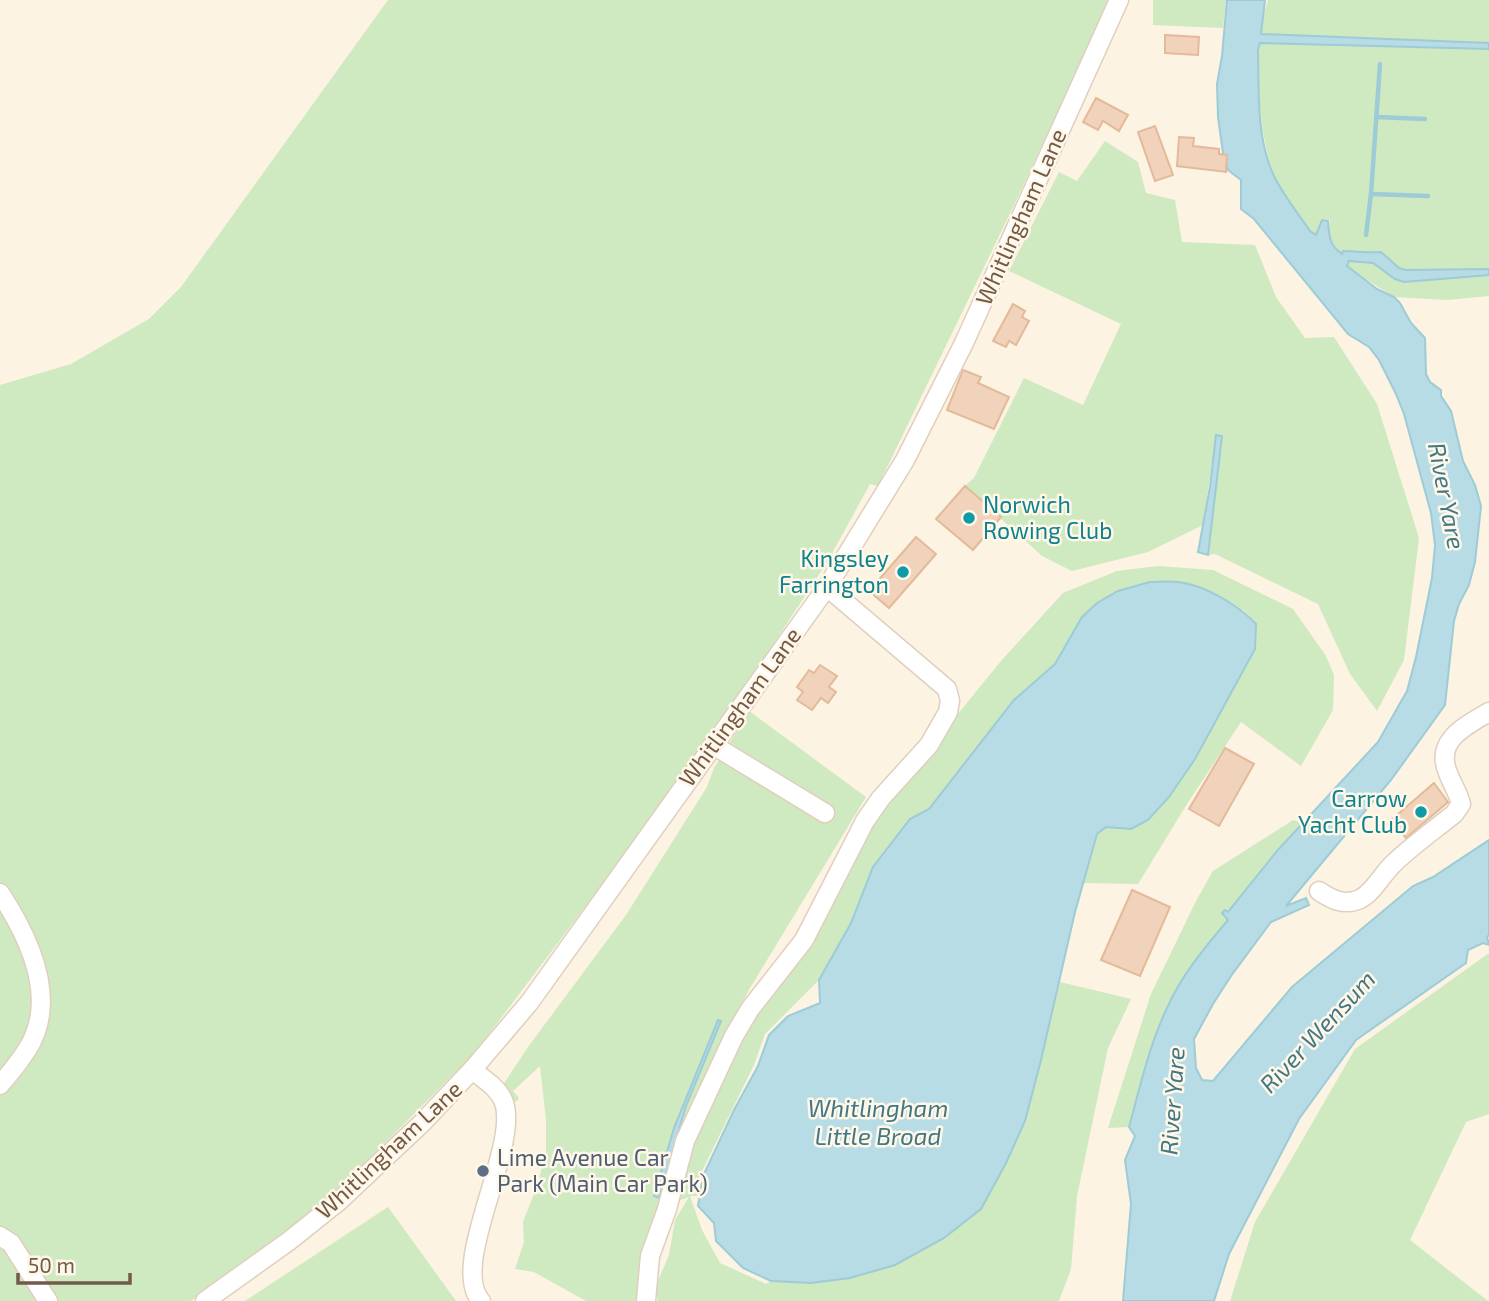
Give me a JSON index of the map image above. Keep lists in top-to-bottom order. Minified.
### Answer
{"streets":{"street":["Whitlingham Lane"]},"water":["River Yare","River Wensum","Whitlingham Little Broad"],"places":["Norwich Rowing Club","Kingsley Farrington","Carrow Yacht Club","Lime Avenue Car Park (Main Car Park)"],"scale_bar":"50 m"}
